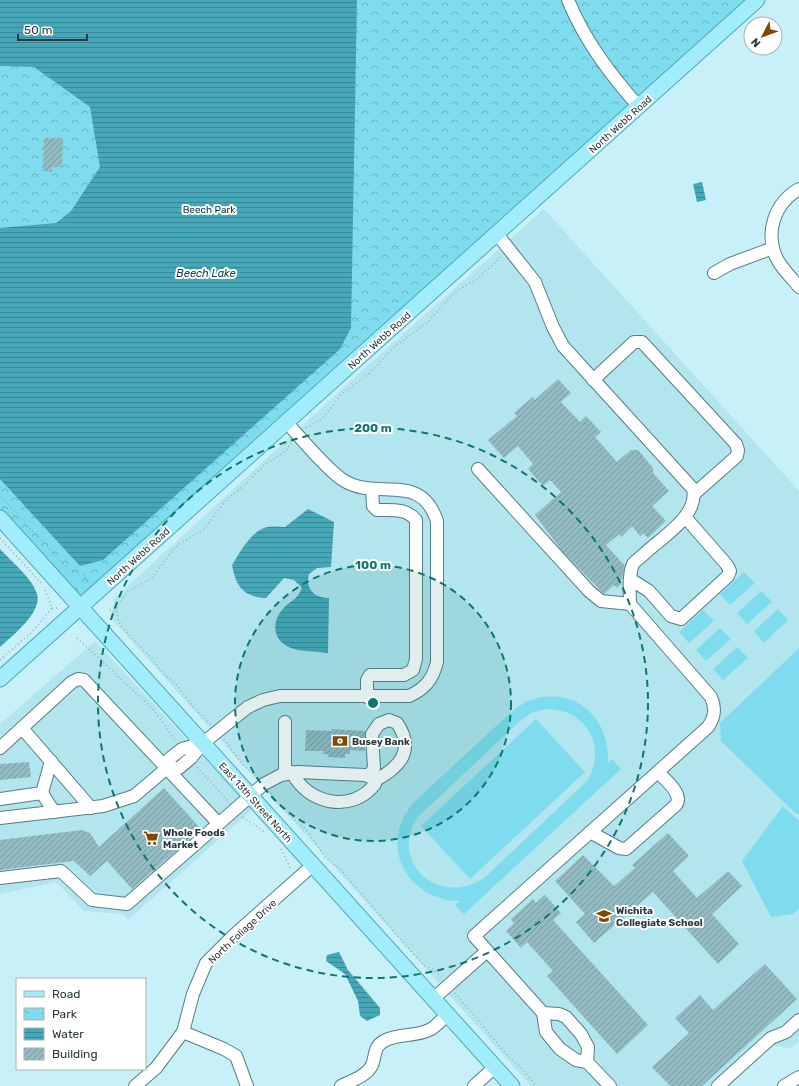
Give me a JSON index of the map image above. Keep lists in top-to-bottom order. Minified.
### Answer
{"streets":{"main road":["North Webb Road","East 13th Street North"],"street":["North Foliage Drive"]},"crossings":[["North Webb Road","East 13th Street North"],["East 13th Street North","North Foliage Drive"]],"water":["Beech Lake"],"parks":["Beech Park"],"places":{"bank":["Busey Bank"],"supermarket":["Whole Foods Market"],"school or university":["Wichita Collegiate School"]},"legend":["Road","Park","Water","Building"],"scale_bar":"50 m","north":"bottom left","rings":["200 m","100 m"]}
